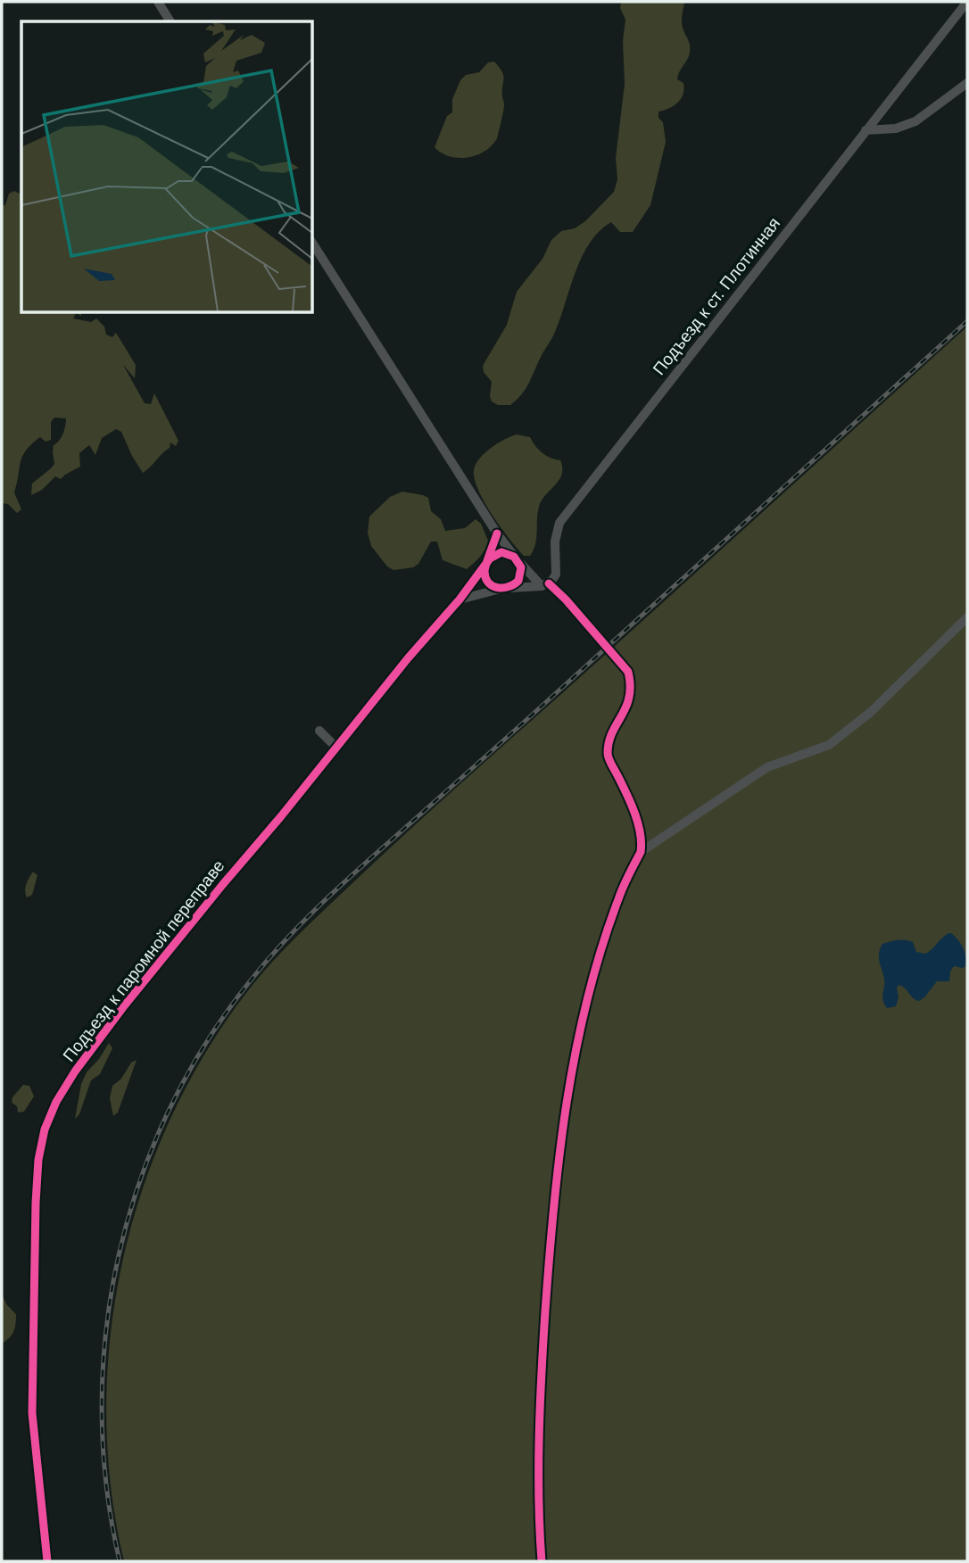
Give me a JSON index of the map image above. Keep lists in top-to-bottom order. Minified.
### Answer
{"streets":{"street":["Подъезд к ст. Плотинная","Подъезд к паромной переправе"]}}
